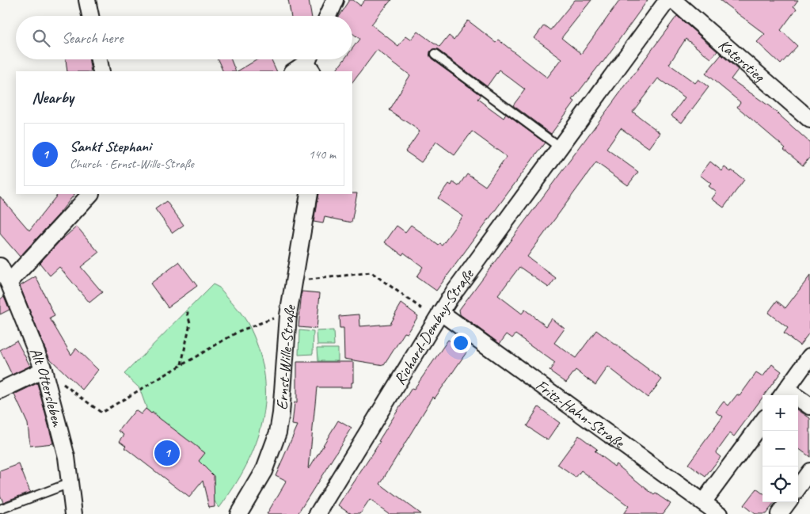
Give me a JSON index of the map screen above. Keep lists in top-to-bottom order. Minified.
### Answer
{"streets":{"street":["Katerstieg","Richard-Dembny-Straße","Ernst-Wille-Straße","Alt Ottersleben","Fritz-Hahn-Straße"]},"crossings":[["Richard-Dembny-Straße","Fritz-Hahn-Straße"]],"page":{"search":"Search here","heading":"Nearby","list":[{"mark":"1","name":"Sankt Stephani","note":"Church · Ernst-Wille-Straße","value":"140 m"}],"map_buttons":["+","−"],"pins":"1"}}
